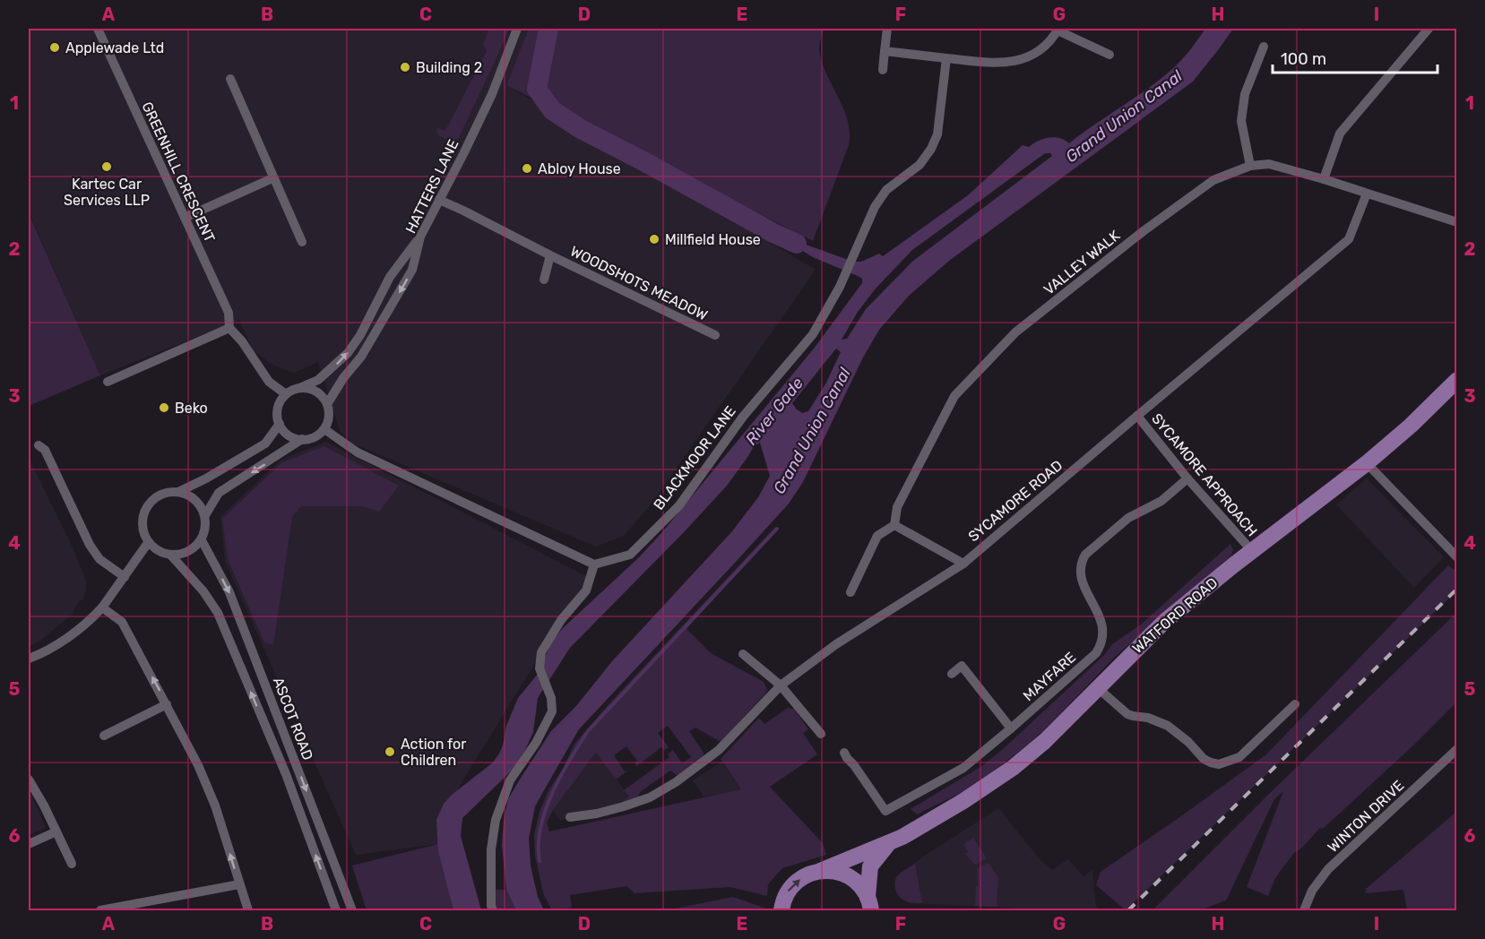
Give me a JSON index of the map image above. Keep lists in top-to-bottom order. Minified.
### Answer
{"streets":{"main road":["WATFORD ROAD"],"street":["GREENHILL CRESCENT","HATTERS LANE","VALLEY WALK","WOODSHOTS MEADOW","BLACKMOOR LANE","SYCAMORE APPROACH","SYCAMORE ROAD","MAYFARE","ASCOT ROAD","WINTON DRIVE"]},"crossings":[["GREENHILL CRESCENT","HATTERS LANE"],["HATTERS LANE","WOODSHOTS MEADOW"],["VALLEY WALK","SYCAMORE ROAD"],["SYCAMORE APPROACH","SYCAMORE ROAD"],["SYCAMORE APPROACH","WATFORD ROAD"],["SYCAMORE APPROACH","MAYFARE"]],"water":["Grand Union Canal","River Gade"],"places":["Applewade Ltd","Building 2","Kartec Car Services LLP","Abloy House","Millfield House","Beko","Action for Children"],"scale_bar":"100 m","grid":{"columns":["A","B","C","D","E","F","G","H","I"],"rows":["1","2","3","4","5","6"]}}
